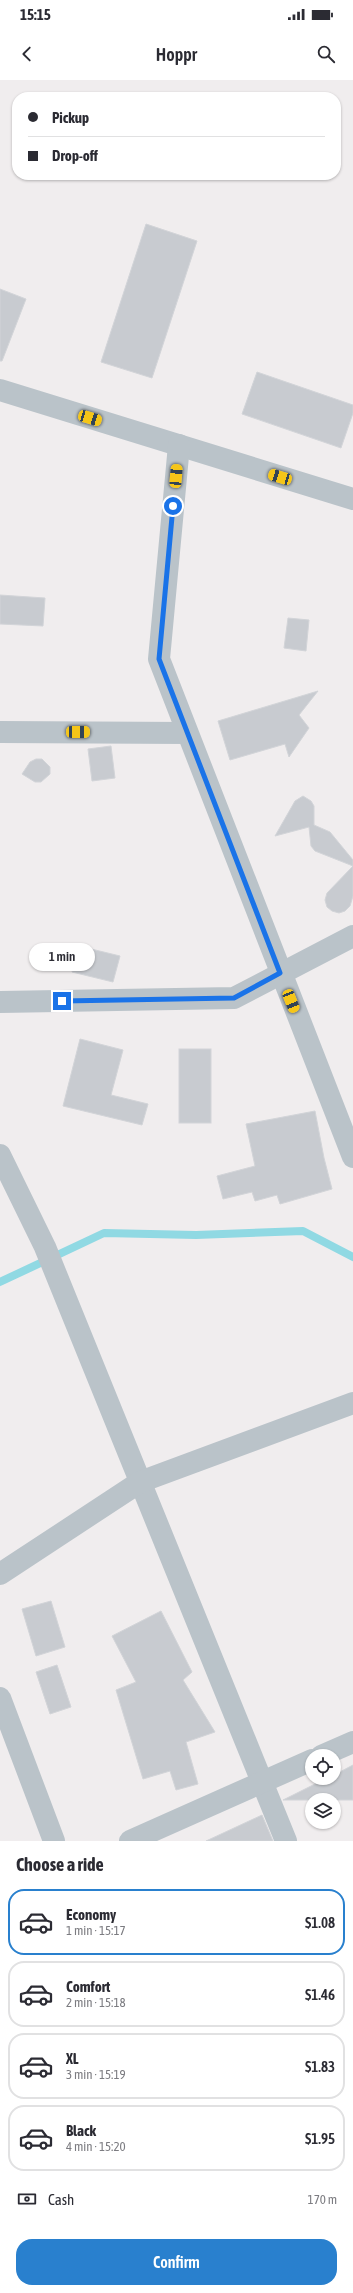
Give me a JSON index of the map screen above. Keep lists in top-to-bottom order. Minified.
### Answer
{"page":{"status":"15:15","header":"Hoppr","banner":["Pickup","Drop-off"],"bubble":"1 min","heading":"Choose a ride","list":[{"name":"Economy","note":"1 min · 15:17","value":"$1.08"},{"name":"Comfort","note":"2 min · 15:18","value":"$1.46"},{"name":"XL","note":"3 min · 15:19","value":"$1.83"},{"name":"Black","note":"4 min · 15:20","value":"$1.95"}],"pay":["Cash","170 m"],"buttons":"Confirm"}}
